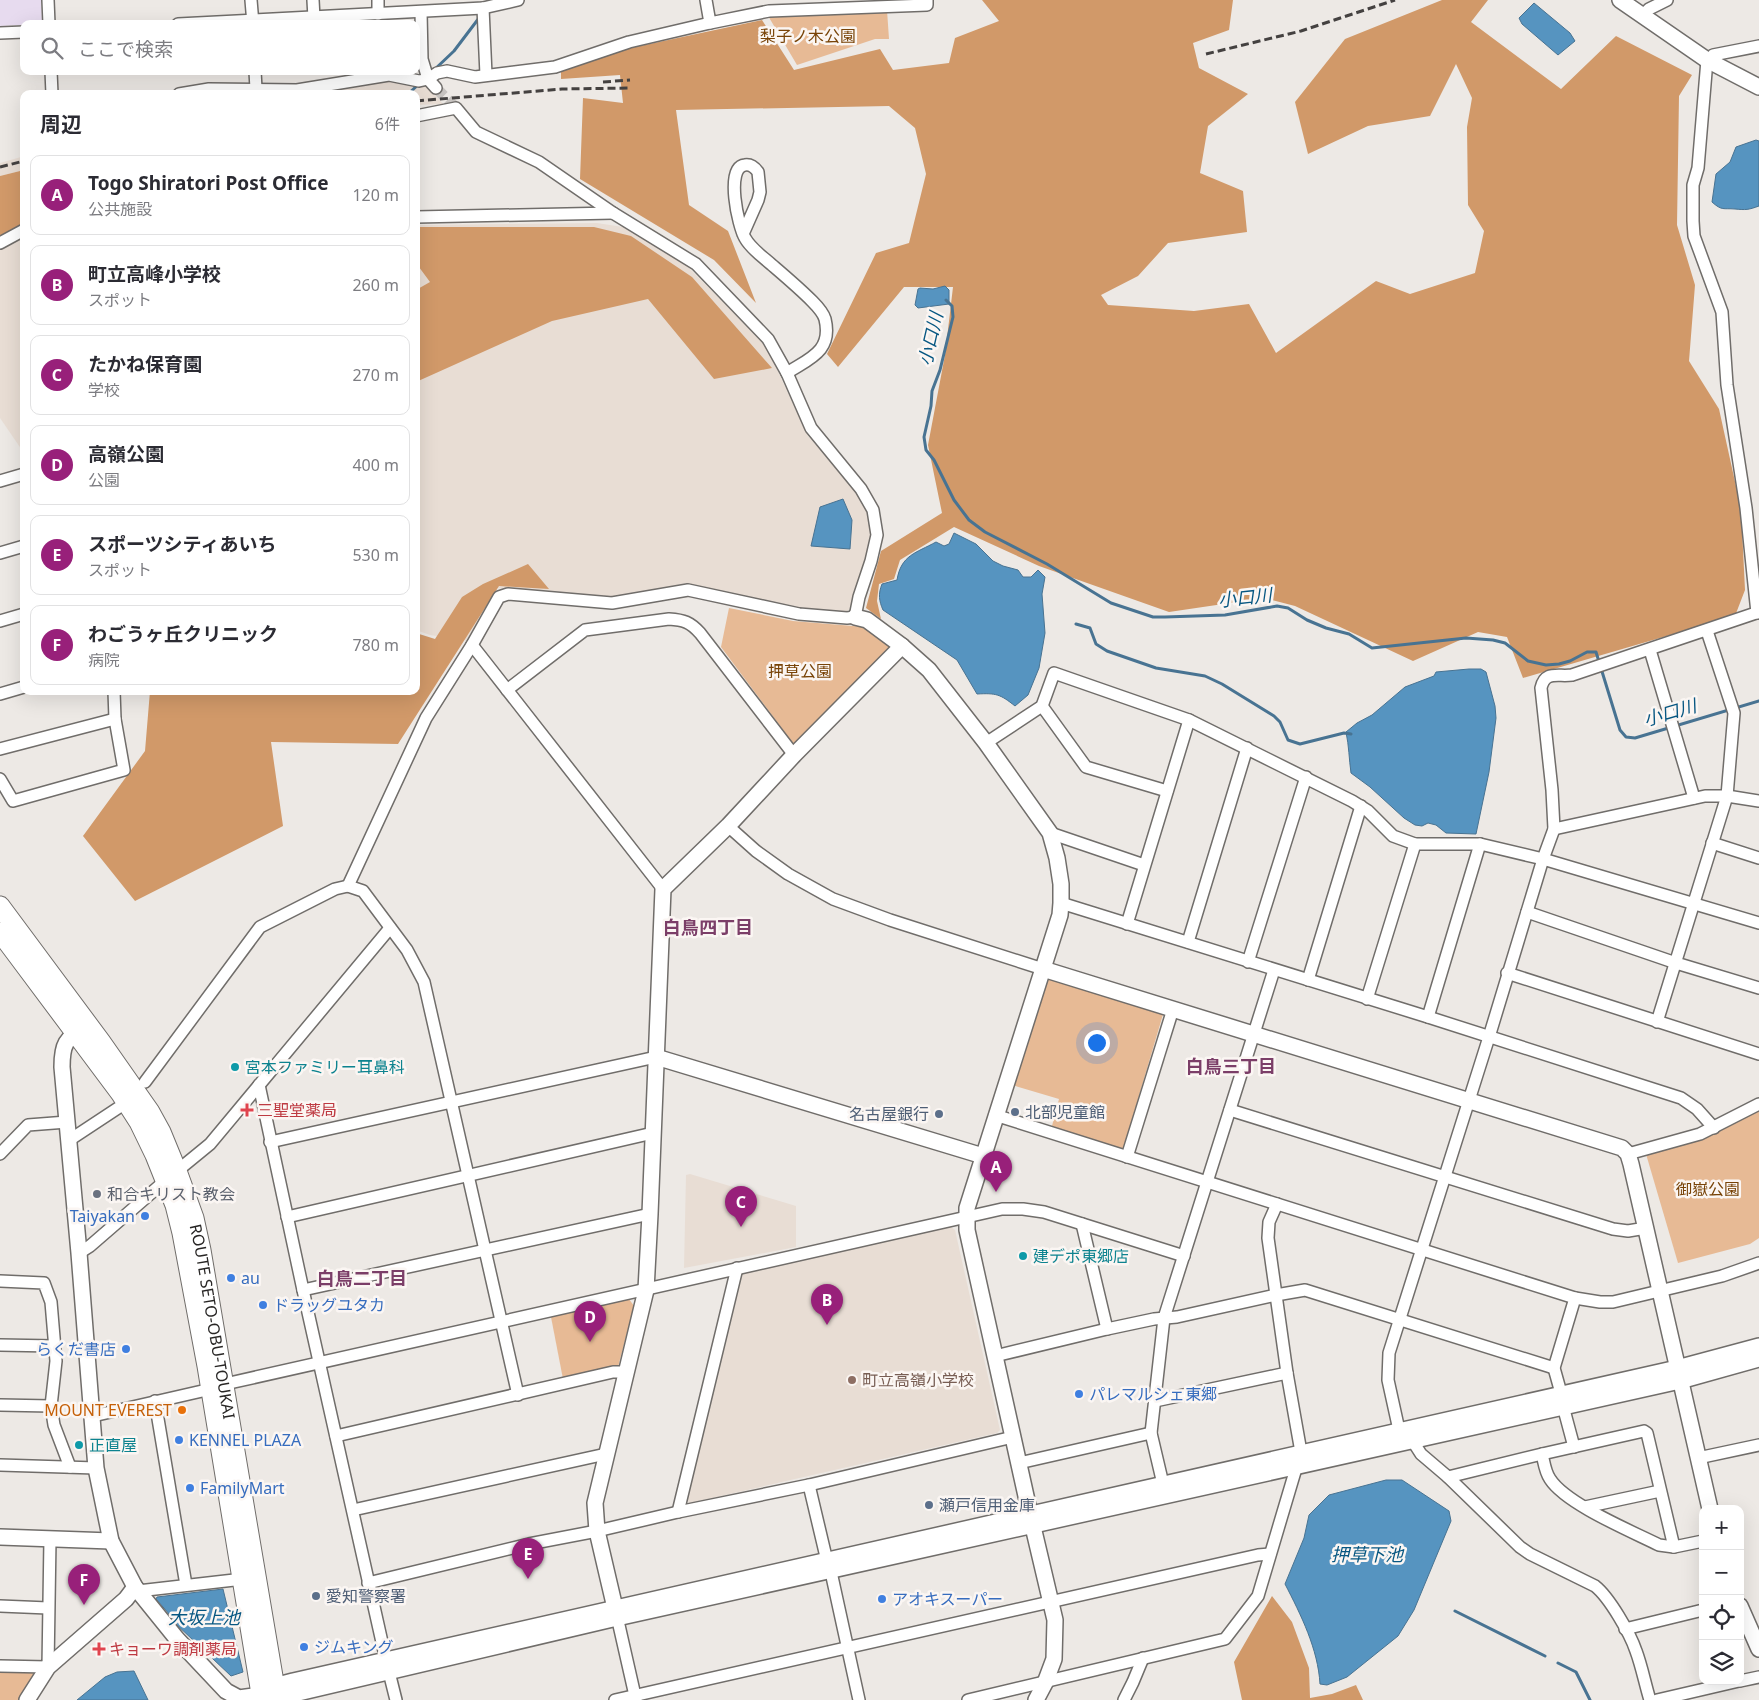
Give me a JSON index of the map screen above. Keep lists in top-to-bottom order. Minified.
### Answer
{"streets":{"main road":["ROUTE SETO-OBU-TOUKAI"]},"districts":["白鳥四丁目","白鳥三丁目","白鳥二丁目"],"water":["小口川","押草下池","大坂上池"],"parks":["梨子ノ木公園","押草公園","御嶽公園"],"places":{"other":["宮本ファミリー耳鼻科","北部児童館","名古屋銀行","和合キリスト教会","Taiyakan","建デポ東郷店","au","ドラッグユタカ","らくだ書店","町立高嶺小学校","パレマルシェ東郷","MOUNT EVEREST","KENNEL PLAZA","正直屋","FamilyMart","瀬戸信用金庫","愛知警察署","アオキスーパー","ジムキング"],"health":["三聖堂薬局","キョーワ調剤薬局"]},"page":{"search":"ここで検索","heading":["周辺","6件"],"list":[{"mark":"A","name":"Togo Shiratori Post Office","note":"公共施設","value":"120 m"},{"mark":"B","name":"町立高峰小学校","note":"スポット","value":"260 m"},{"mark":"C","name":"たかね保育園","note":"学校","value":"270 m"},{"mark":"D","name":"高嶺公園","note":"公園","value":"400 m"},{"mark":"E","name":"スポーツシティあいち","note":"スポット","value":"530 m"},{"mark":"F","name":"わごうヶ丘クリニック","note":"病院","value":"780 m"}],"pins":["A","C","B","D","E","F"],"map_buttons":["+","−"]}}
